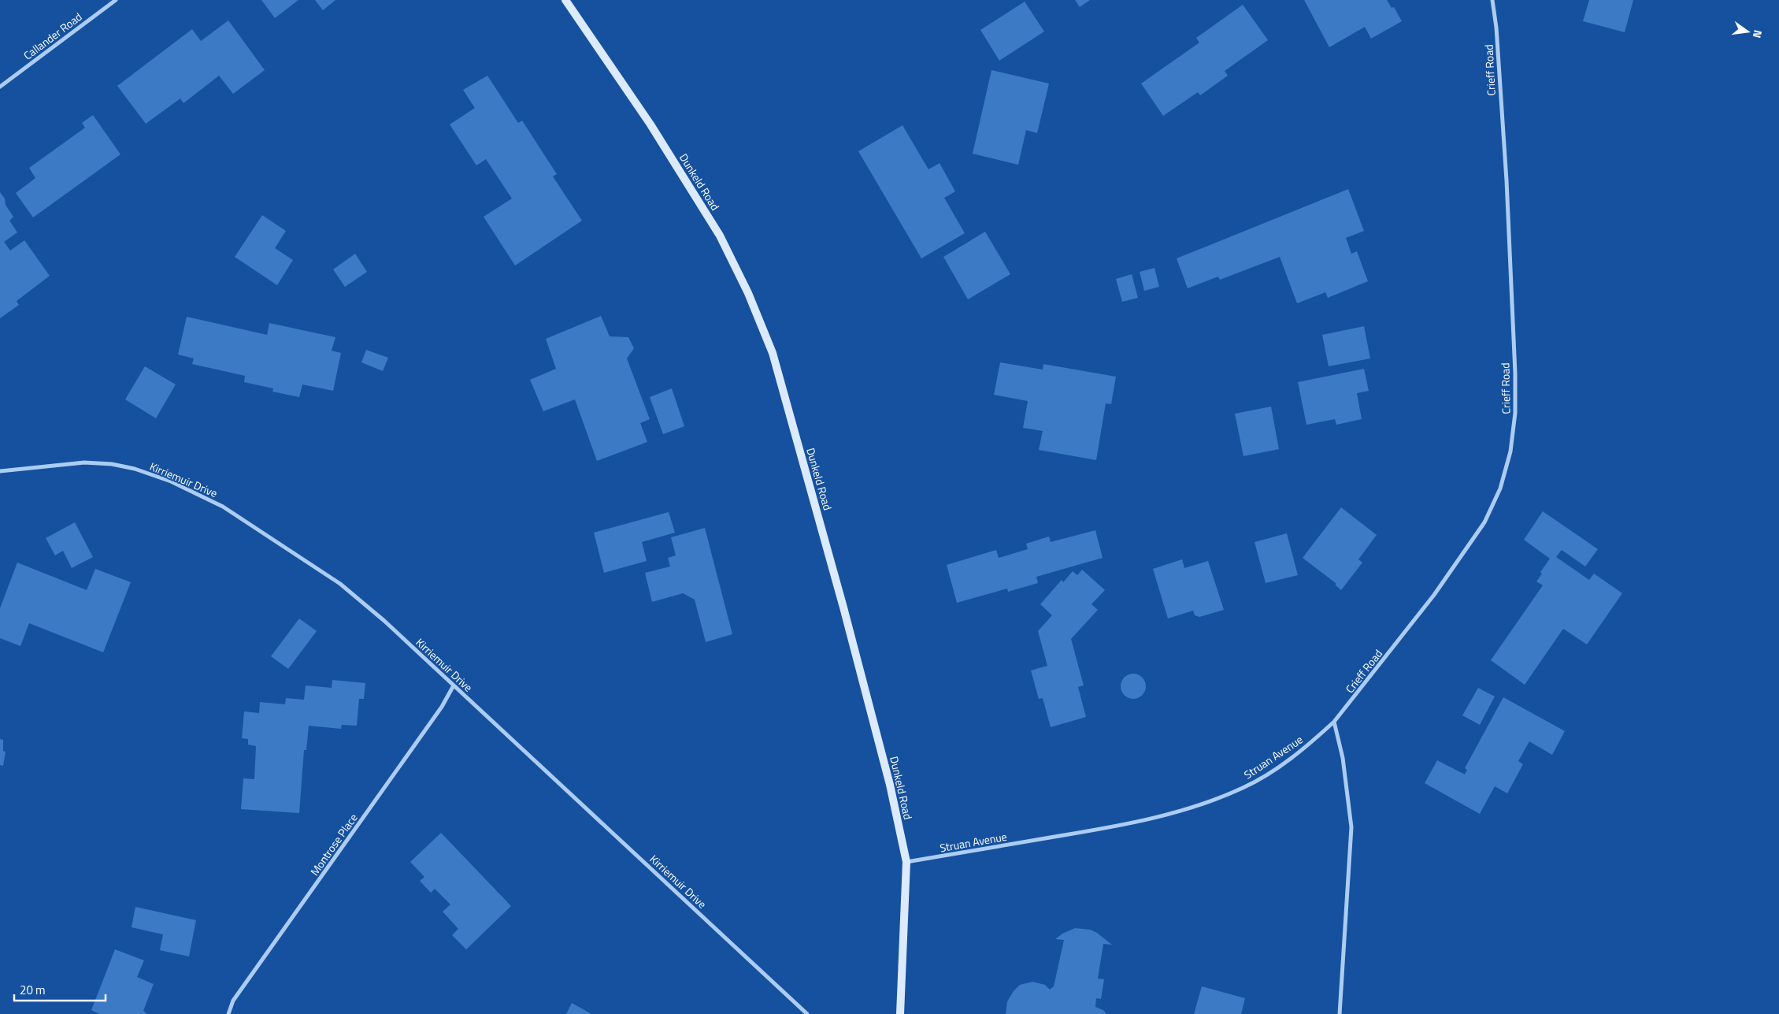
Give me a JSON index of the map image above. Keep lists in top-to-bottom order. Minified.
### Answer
{"streets":{"main road":["Dunkeld Road"],"street":["Callander Road","Crieff Road","Kirriemuir Drive","Struan Avenue","Montrose Place"]},"crossings":[["Crieff Road","Struan Avenue"],["Dunkeld Road","Struan Avenue"],["Kirriemuir Drive","Montrose Place"]],"scale_bar":"20 m","north":"right"}
